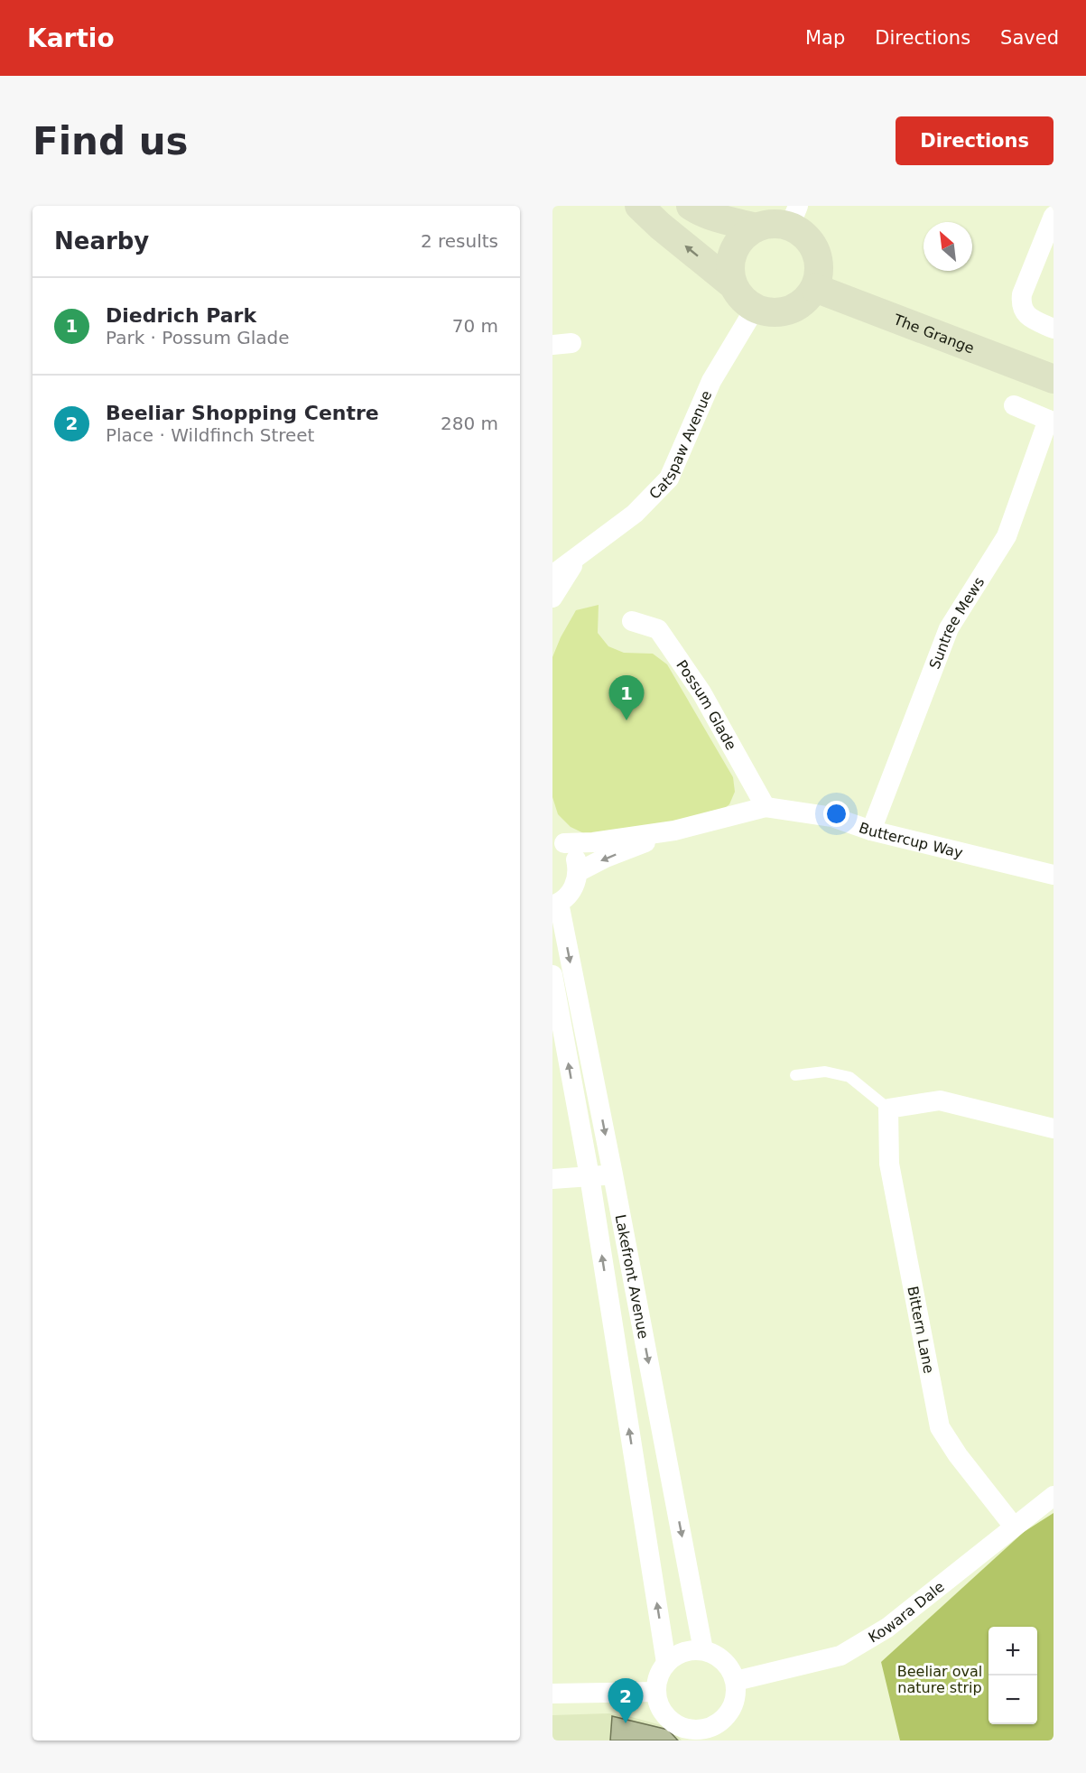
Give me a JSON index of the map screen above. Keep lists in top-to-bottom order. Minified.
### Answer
{"streets":{"street":["The Grange","Catspaw Avenue","Suntree Mews","Possum Glade","Buttercup Way","Lakefront Avenue","Bittern Lane","Kowara Dale"]},"crossings":[["The Grange","Catspaw Avenue"],["Suntree Mews","Buttercup Way"],["Possum Glade","Buttercup Way"],["Lakefront Avenue","Kowara Dale"],["Bittern Lane","Kowara Dale"]],"parks":["Beeliar oval nature strip"],"north":"top left","page":{"header":"Kartio","nav":["Map","Directions","Saved"],"buttons":"Directions","title":"Find us","heading":["Nearby","2 results"],"list":[{"mark":"1","name":"Diedrich Park","note":"Park · Possum Glade","value":"70 m"},{"mark":"2","name":"Beeliar Shopping Centre","note":"Place · Wildfinch Street","value":"280 m"}],"pins":["1","2"],"map_buttons":["+","−"]}}
